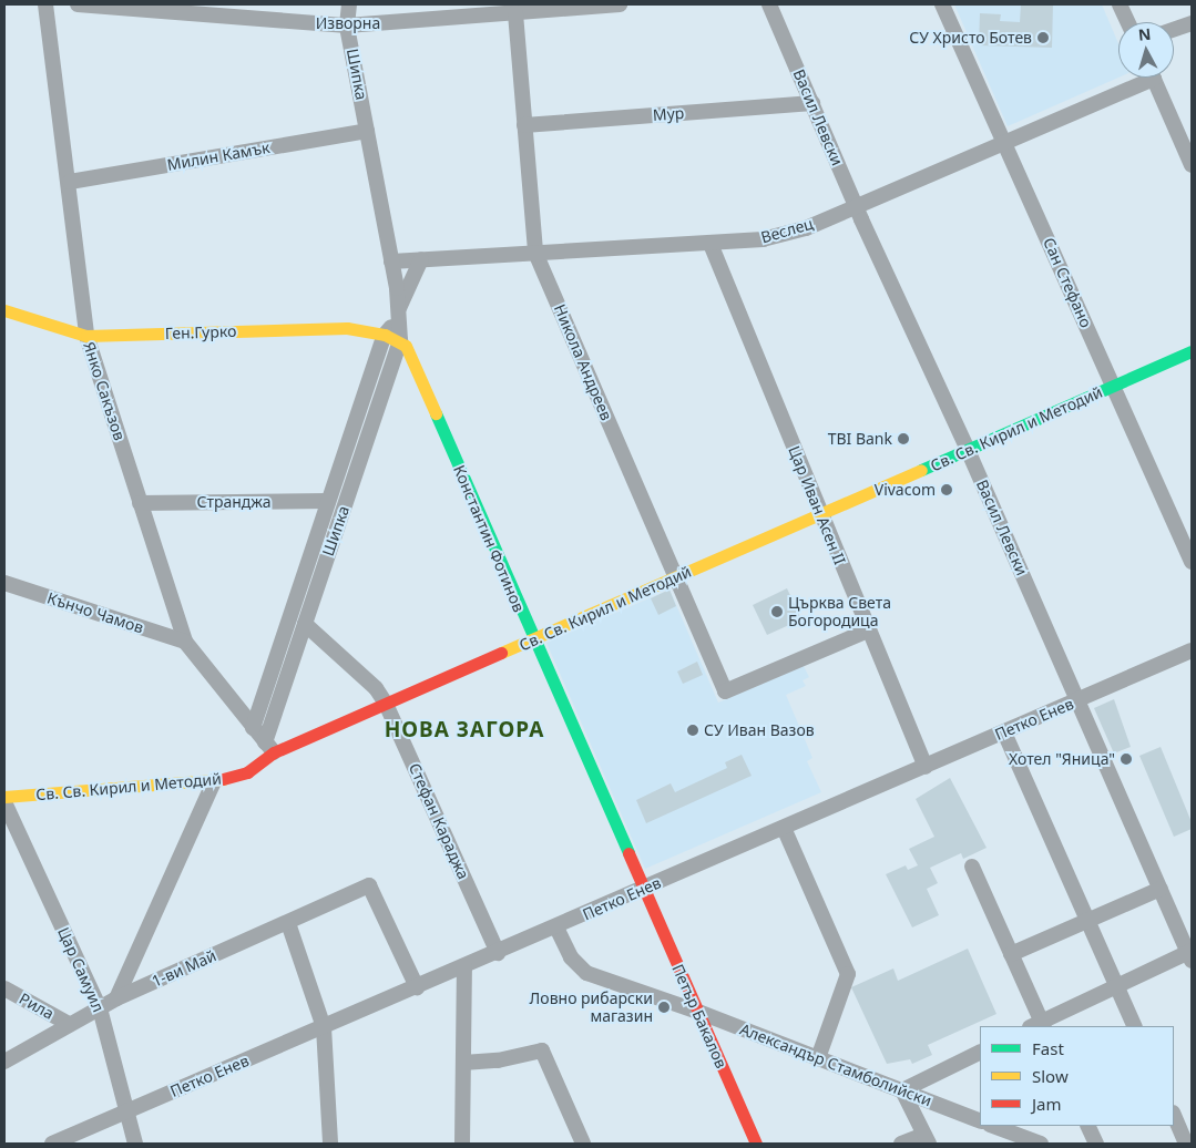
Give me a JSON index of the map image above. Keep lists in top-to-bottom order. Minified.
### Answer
{"streets":{"street":["Изворна","Шипка","Мур","Васил Левски","Милин Камък","Веслец","Сан Стефано","Ген.Гурко","Никола Андреев","Янко Сакъзов","Св. Св. Кирил и Методий","Странджа","Цар Иван Асен II","Константин Фотинов","Кънчо Чамов","Петко Енев","Стефан Караджа","1-ви Май","Цар Самуил","Рила","Петър Бакалов","Александър Стамболийски"]},"crossings":[["Изворна","Шипка"],["Изворна","Никола Андреев"],["Шипка","Милин Камък"],["Шипка","Веслец"],["Шипка","Ген.Гурко"],["Шипка","Янко Сакъзов"],["Шипка","Св. Св. Кирил и Методий"],["Шипка","Странджа"],["Шипка","Константин Фотинов"],["Шипка","Стефан Караджа"],["Мур","Васил Левски"],["Мур","Никола Андреев"],["Васил Левски","Веслец"],["Васил Левски","Св. Св. Кирил и Методий"],["Васил Левски","Петко Енев"],["Милин Камък","Янко Сакъзов"],["Веслец","Сан Стефано"],["Веслец","Никола Андреев"],["Веслец","Цар Иван Асен II"],["Сан Стефано","Св. Св. Кирил и Методий"],["Ген.Гурко","Янко Сакъзов"],["Ген.Гурко","Константин Фотинов"],["Никола Андреев","Св. Св. Кирил и Методий"],["Никола Андреев","Цар Иван Асен II"],["Янко Сакъзов","Св. Св. Кирил и Методий"],["Янко Сакъзов","Странджа"],["Янко Сакъзов","Кънчо Чамов"],["Св. Св. Кирил и Методий","Цар Иван Асен II"],["Св. Св. Кирил и Методий","Константин Фотинов"],["Св. Св. Кирил и Методий","Стефан Караджа"],["Цар Иван Асен II","Петко Енев"],["Константин Фотинов","Петко Енев"],["Константин Фотинов","Петър Бакалов"],["Петко Енев","Стефан Караджа"],["Петко Енев","1-ви Май"],["Петко Енев","Цар Самуил"],["Петко Енев","Петър Бакалов"],["Петко Енев","Александър Стамболийски"],["1-ви Май","Цар Самуил"],["1-ви Май","Рила"],["Петър Бакалов","Александър Стамболийски"]],"districts":["НОВА ЗАГОРА"],"places":["СУ Христо Ботев","TBI Bank","Vivacom","Църква Света Богородица","СУ Иван Вазов","Хотел \"Яница\"","Ловно рибарски магазин"],"legend":["Fast","Slow","Jam"],"north":"top"}
